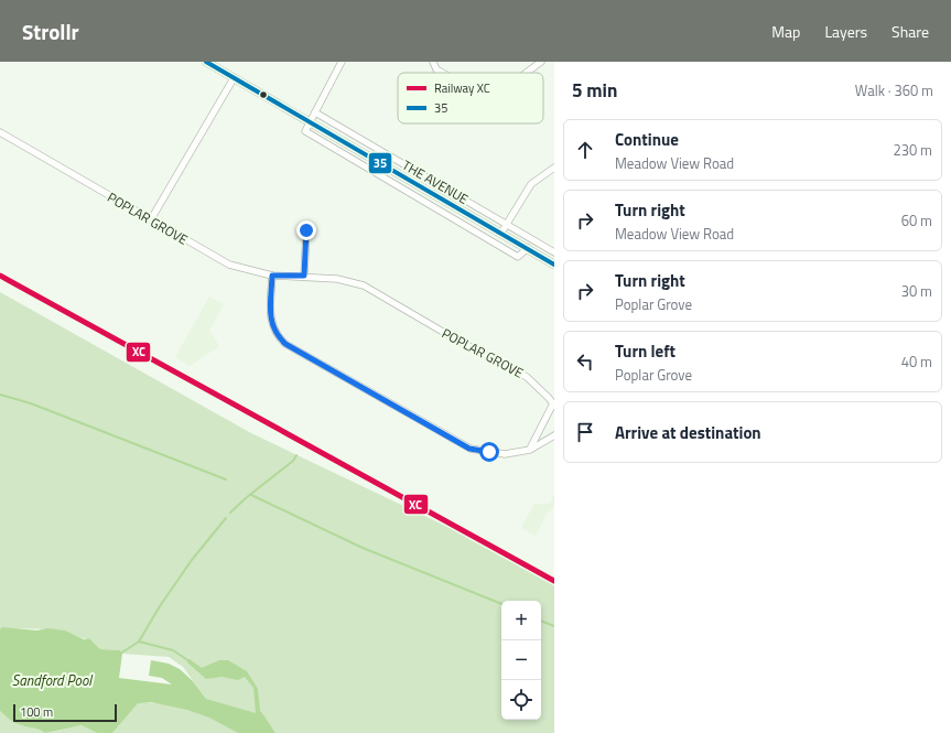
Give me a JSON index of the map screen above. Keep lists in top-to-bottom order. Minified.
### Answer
{"streets":{"street":["THE AVENUE","POPLAR GROVE"]},"water":["Sandford Pool"],"lines":["transit line 35","rail line XC"],"legend":["Railway XC","35"],"scale_bar":"100 m","page":{"header":"Strollr","nav":["Map","Layers","Share"],"heading":["5 min","Walk · 360 m"],"list":[["Continue","Meadow View Road","230 m"],["Turn right","Meadow View Road","60 m"],["Turn right","Poplar Grove","30 m"],["Turn left","Poplar Grove","40 m"],"Arrive at destination"],"map_buttons":["+","−"],"scale":"100 m"}}
